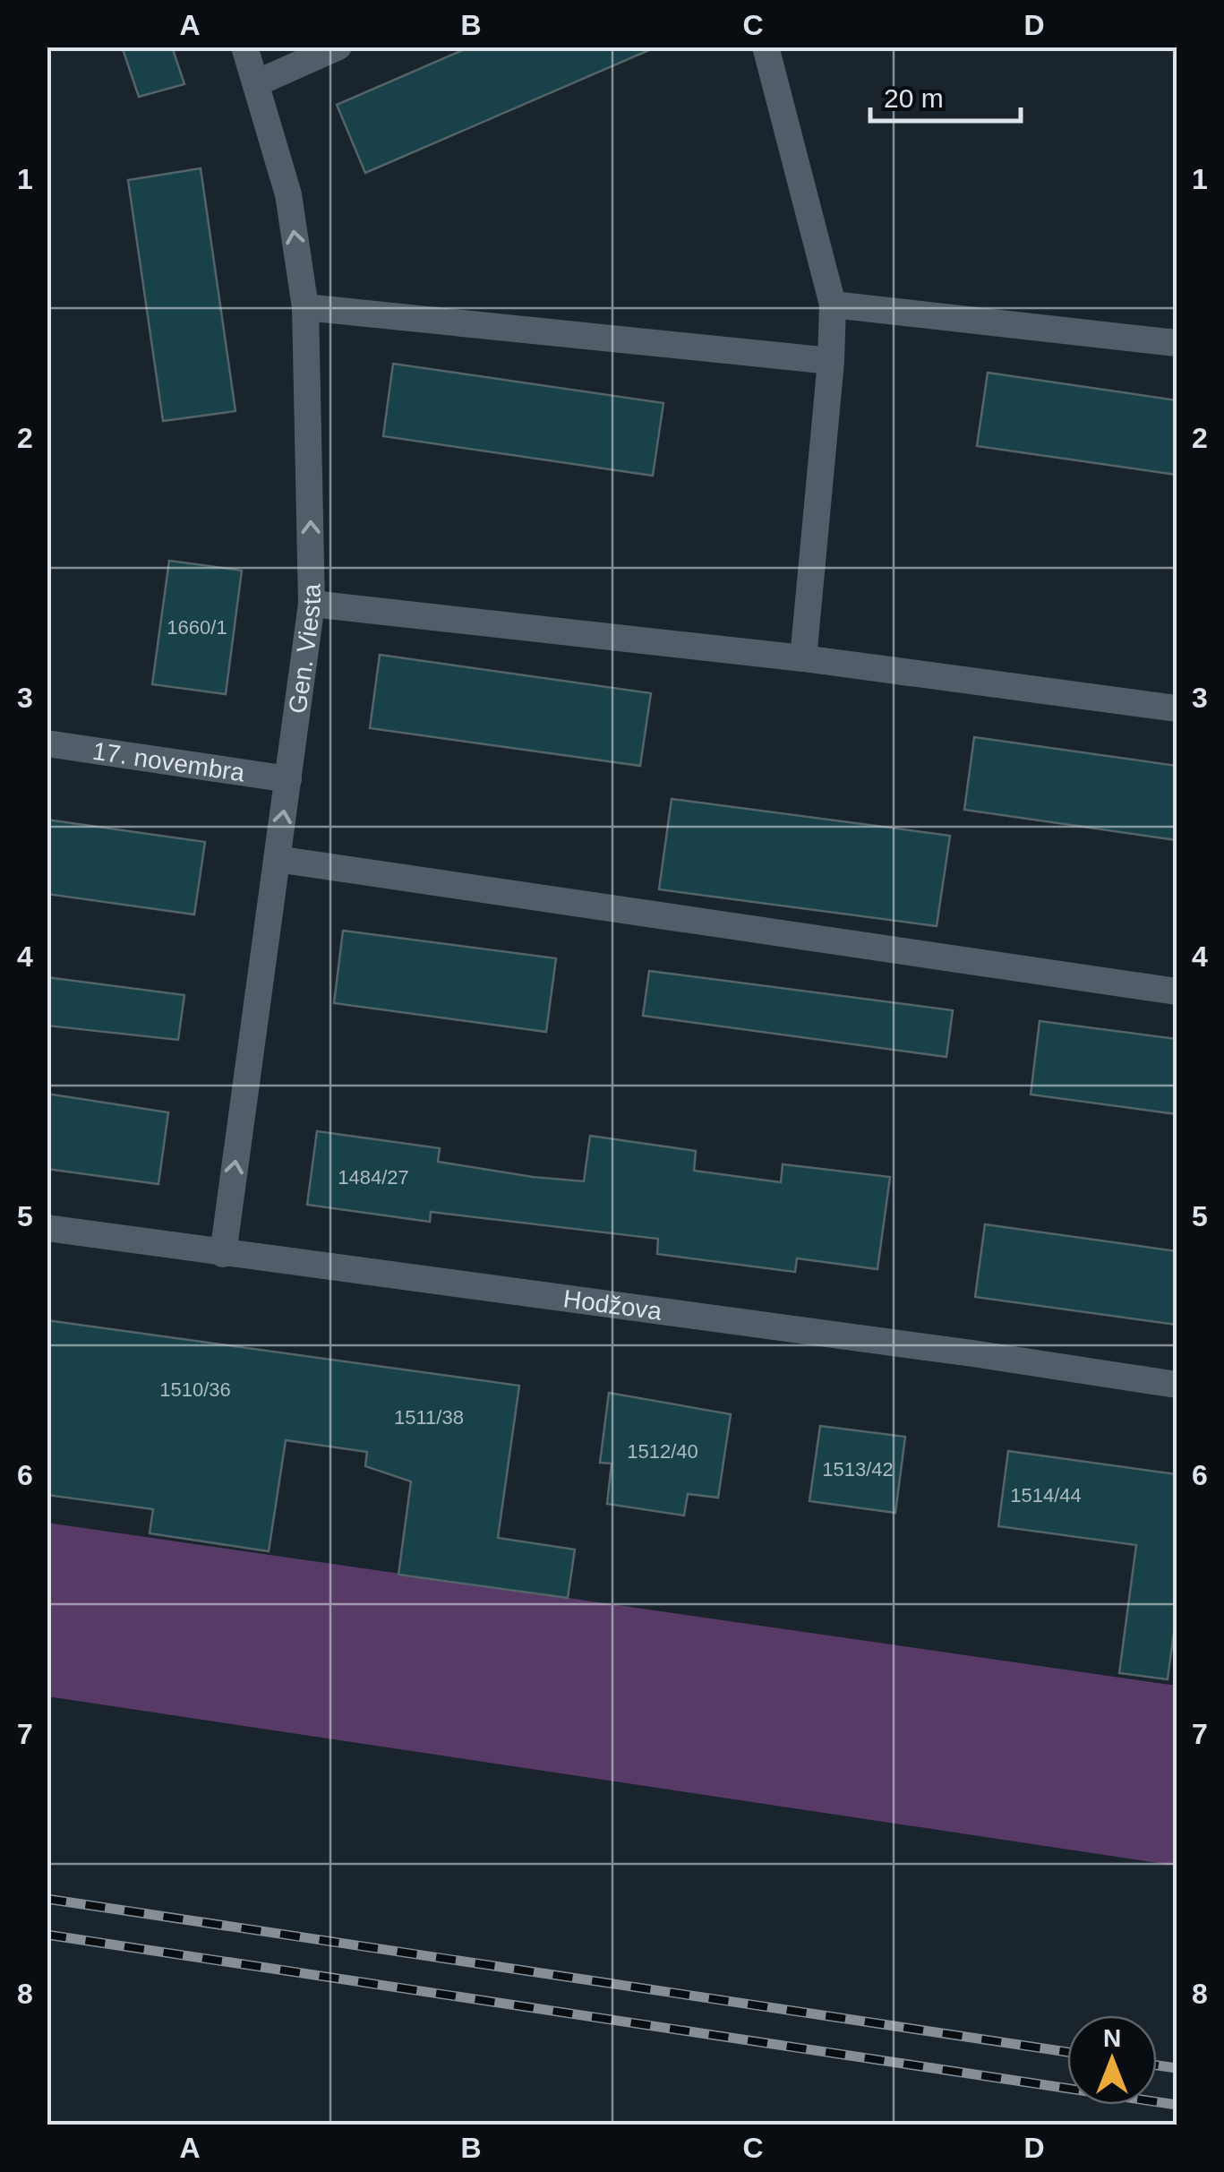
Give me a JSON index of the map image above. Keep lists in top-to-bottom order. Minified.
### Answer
{"streets":{"street":["Gen. Viesta","17. novembra","Hodžova"]},"crossings":[["Gen. Viesta","17. novembra"],["Gen. Viesta","Hodžova"]],"one_way":["Gen. Viesta"],"house_numbers":["1660/1","1484/27","1510/36","1511/38","1512/40","1513/42","1514/44"],"scale_bar":"20 m","north":"top","grid":{"columns":["A","B","C","D"],"rows":["1","2","3","4","5","6","7","8"]}}
